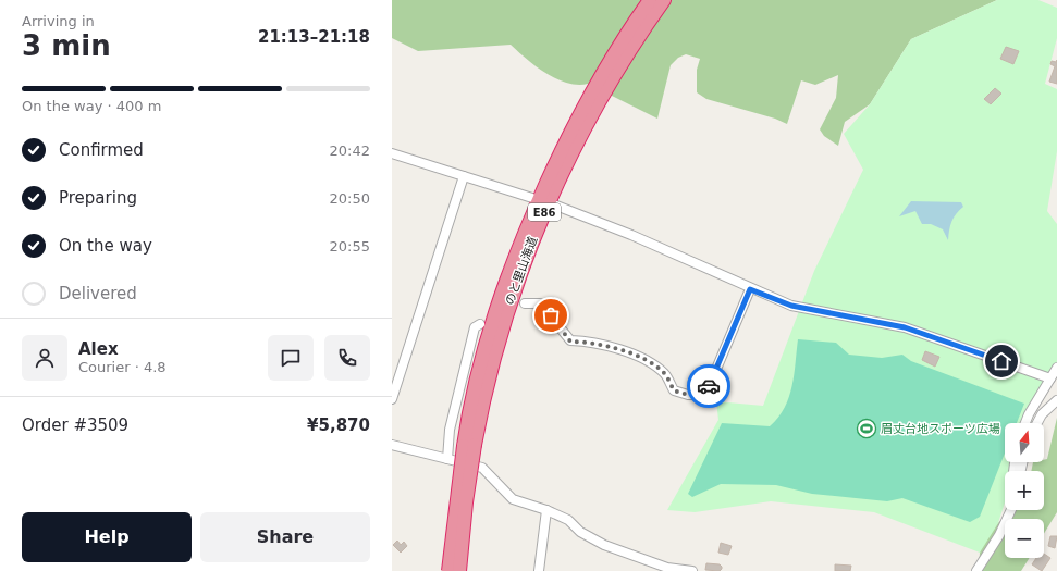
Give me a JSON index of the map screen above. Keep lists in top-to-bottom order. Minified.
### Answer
{"streets":{"highway":["E86","のと里山海道"]},"places":{"sports":["眉丈台地スポーツ広場"]},"north":"top","page":{"heading":["3 min","Arriving in","21:13–21:18"],"panel":["Alex","Courier · 4.8","Order #3509","¥5,870"],"bar":"On the way · 400 m","list":[["Confirmed","20:42"],["Preparing","20:50"],["On the way","20:55"],"Delivered"],"map_buttons":["+","−"],"buttons":["Help","Share"]}}
